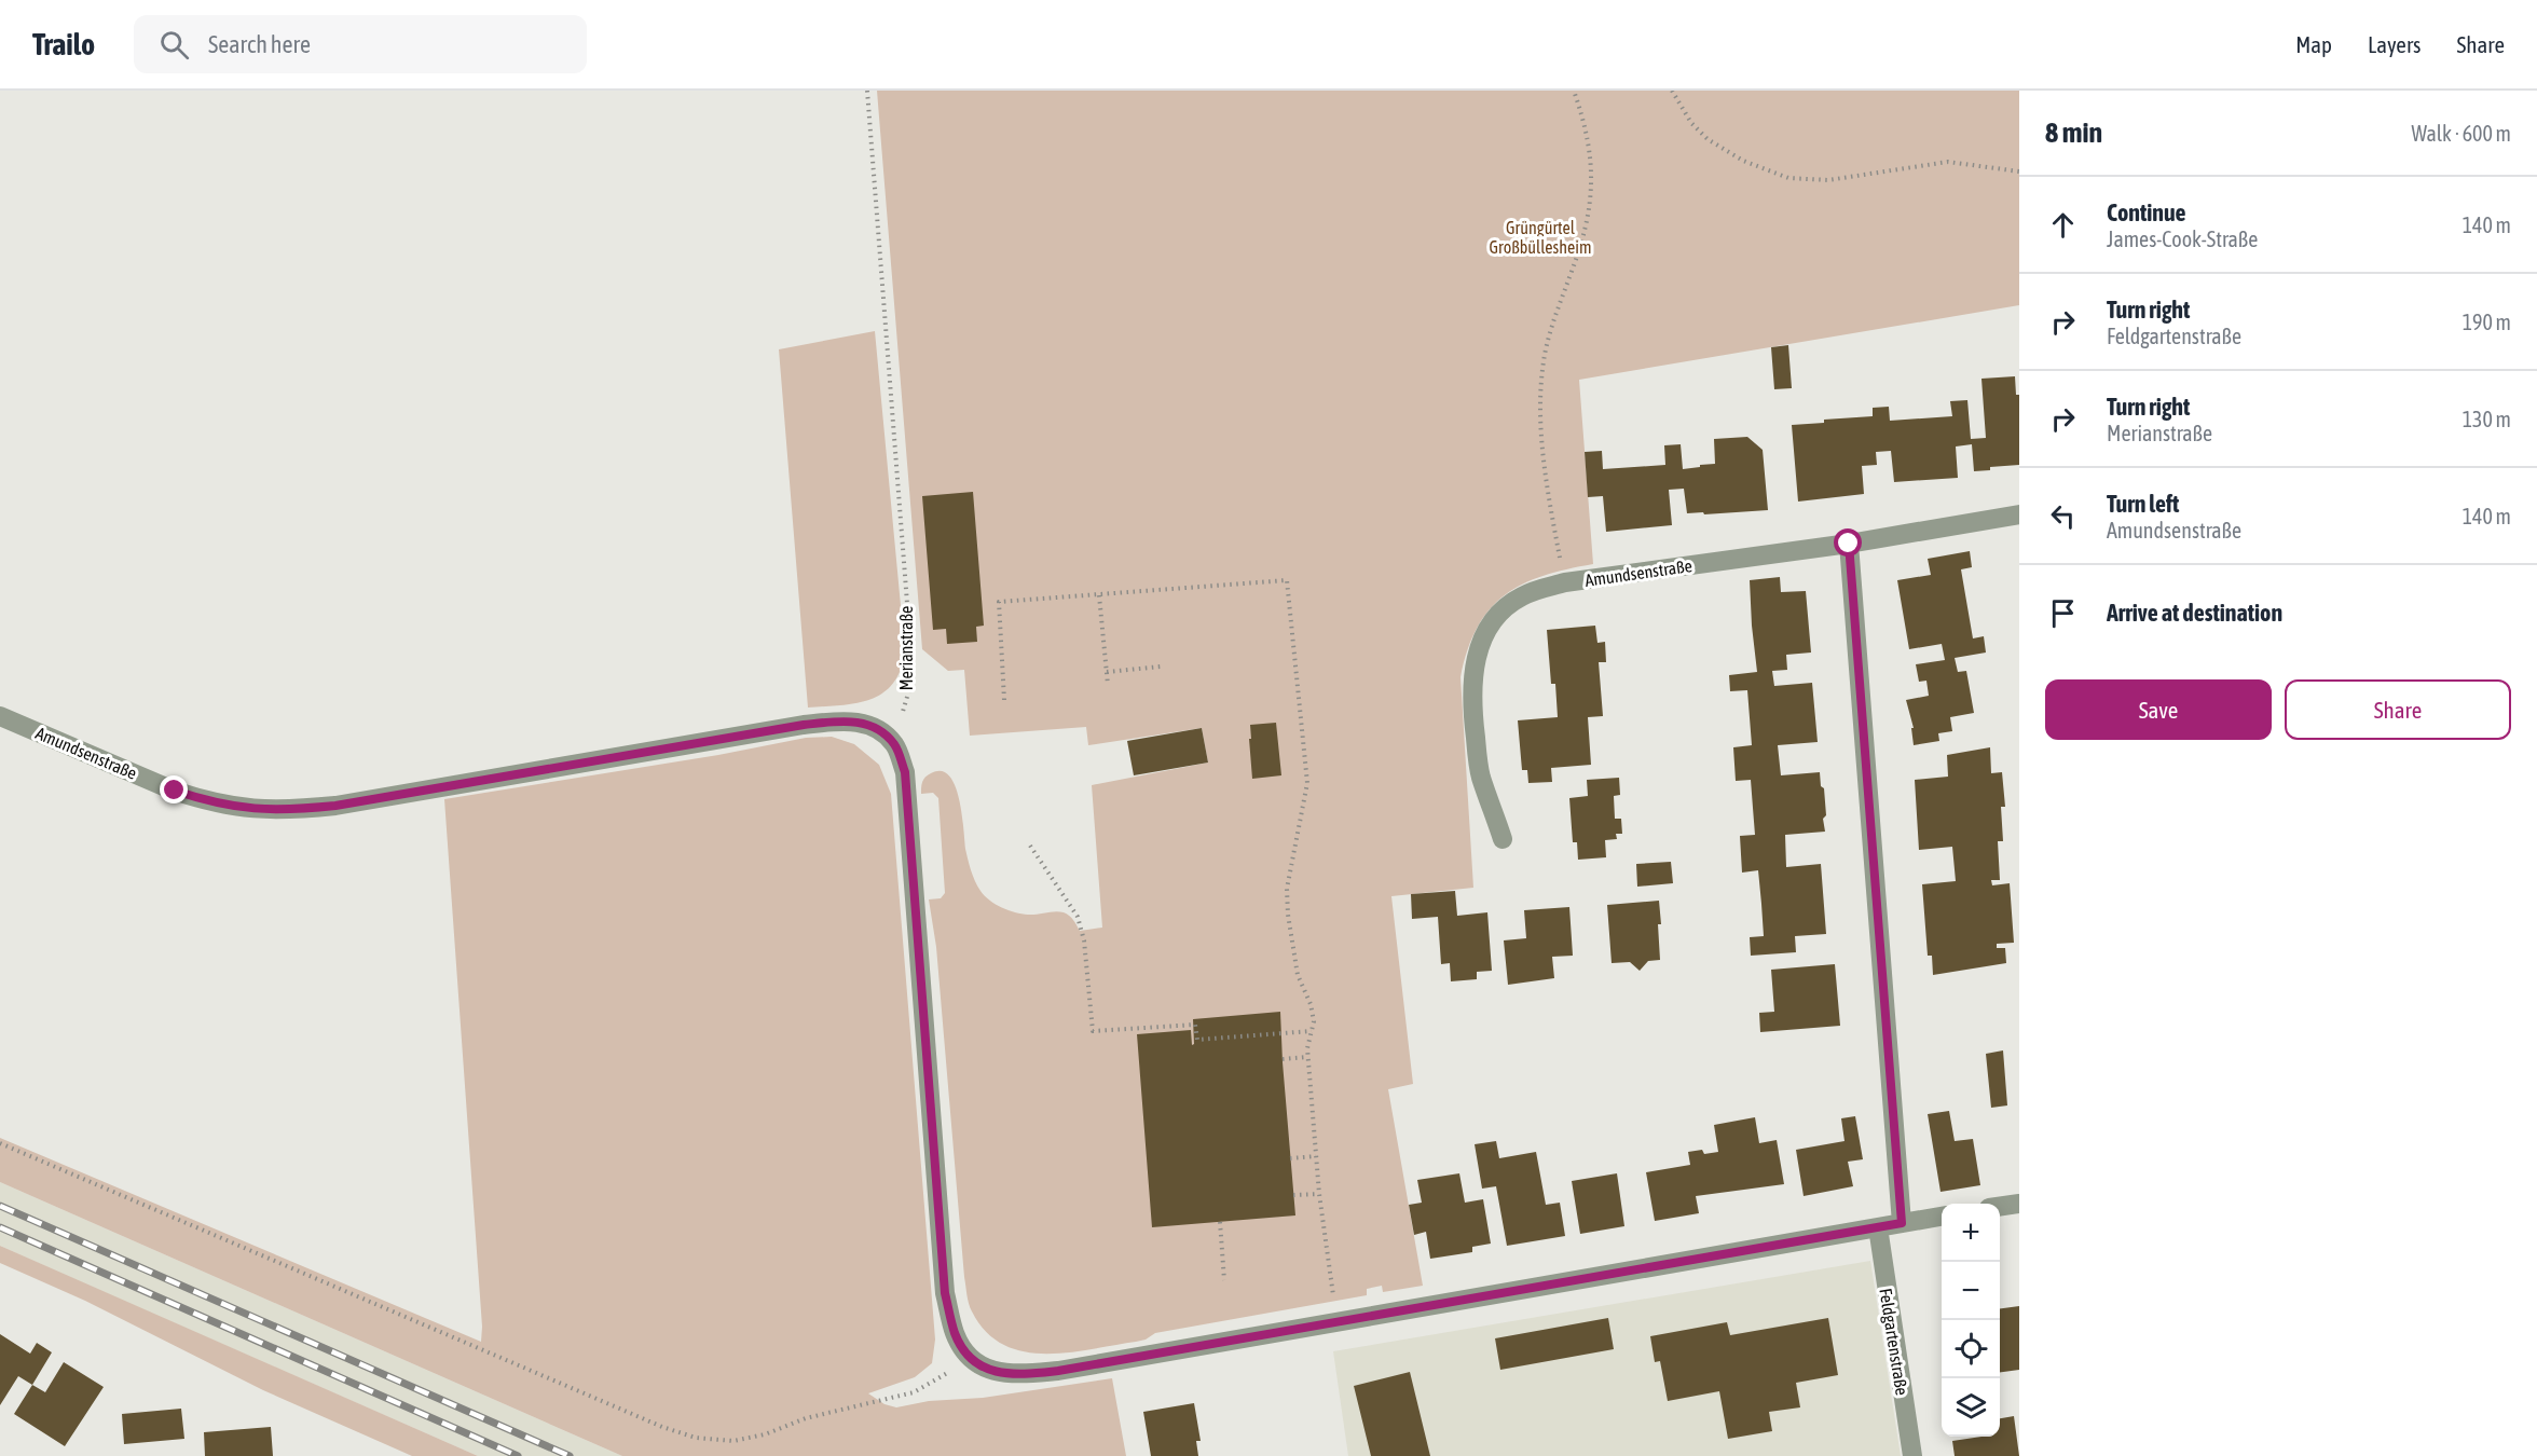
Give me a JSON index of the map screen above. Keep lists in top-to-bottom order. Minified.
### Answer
{"streets":{"street":["Amundsenstraße","Feldgartenstraße"],"path":["Merianstraße"]},"crossings":[["Amundsenstraße","Merianstraße"]],"parks":["Grüngürtel Großbüllesheim"],"page":{"header":"Trailo","search":"Search here","nav":["Map","Layers","Share"],"heading":["8 min","Walk · 600 m"],"list":[["Continue","James-Cook-Straße","140 m"],["Turn right","Feldgartenstraße","190 m"],["Turn right","Merianstraße","130 m"],["Turn left","Amundsenstraße","140 m"],"Arrive at destination"],"buttons":["Save","Share"],"map_buttons":["+","−"]}}
